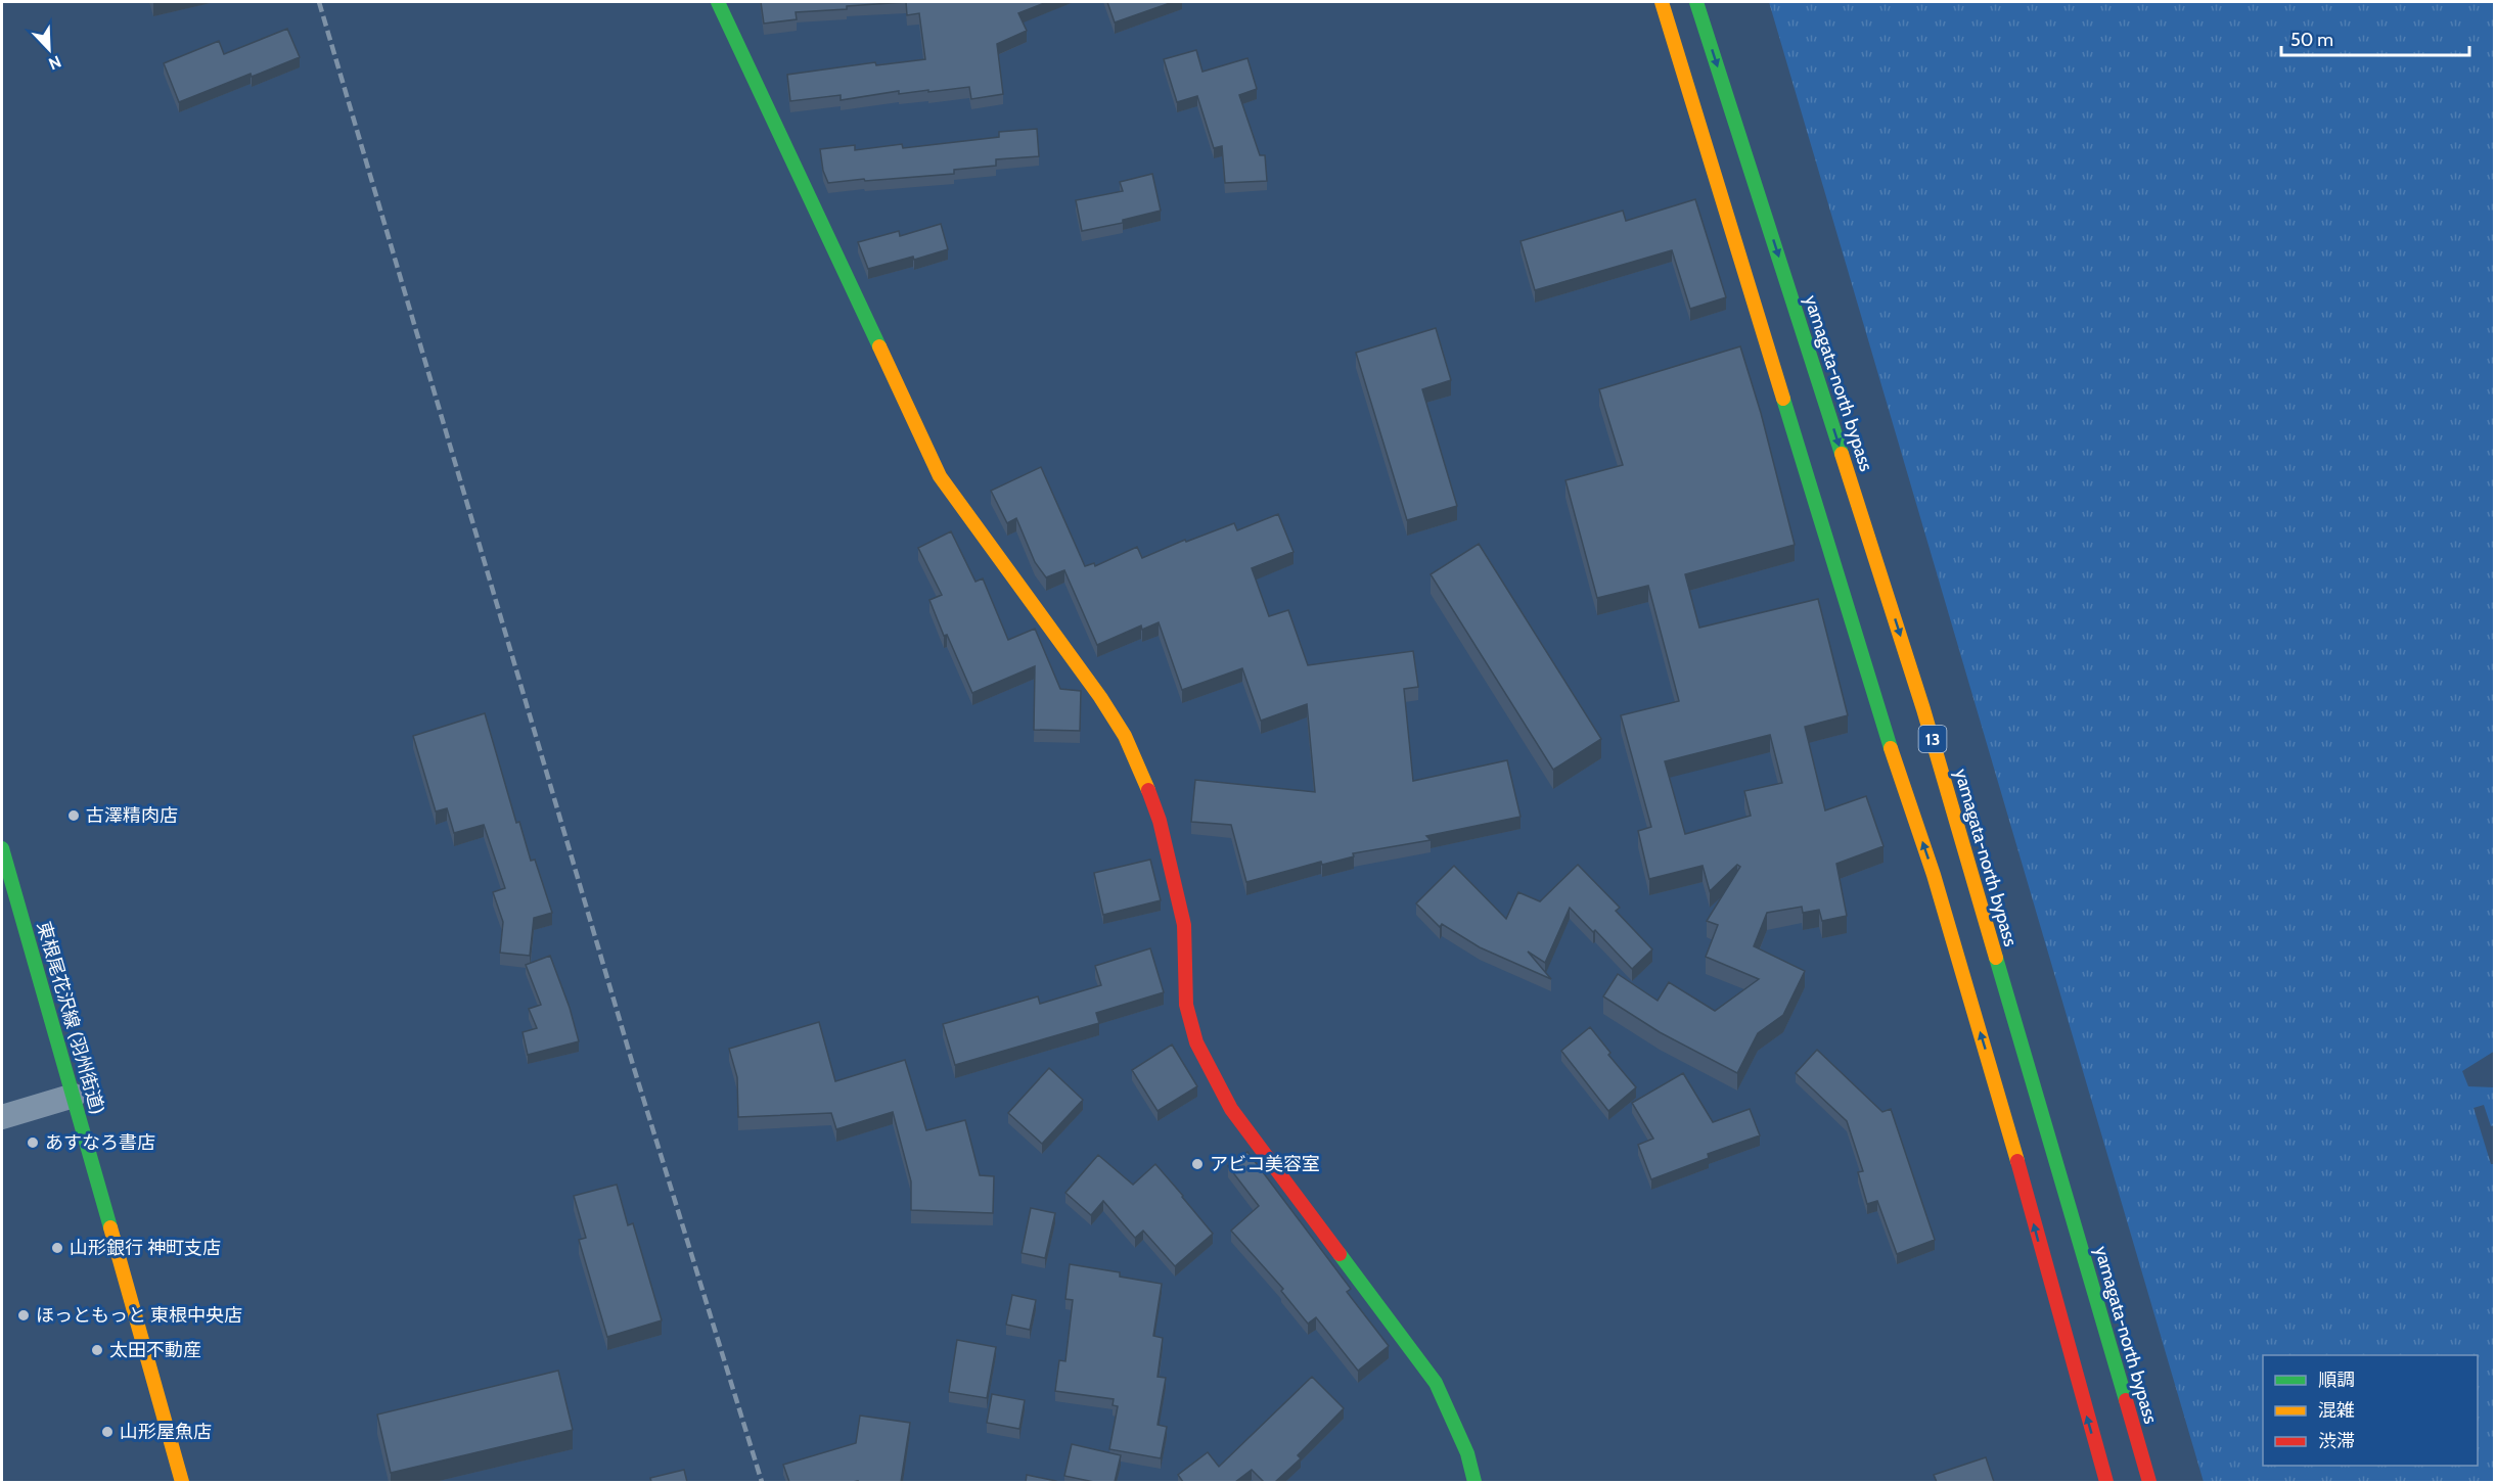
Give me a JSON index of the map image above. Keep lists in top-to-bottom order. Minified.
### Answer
{"streets":{"main road":["yamagata-north bypass","13","東根尾花沢線 (羽州街道)"]},"places":["古澤精肉店","あすなろ書店","アビコ美容室","山形銀行 神町支店","ほっともっと 東根中央店","太田不動産","山形屋魚店"],"legend":["順調","混雑","渋滞"],"scale_bar":"50 m","north":"bottom right"}
